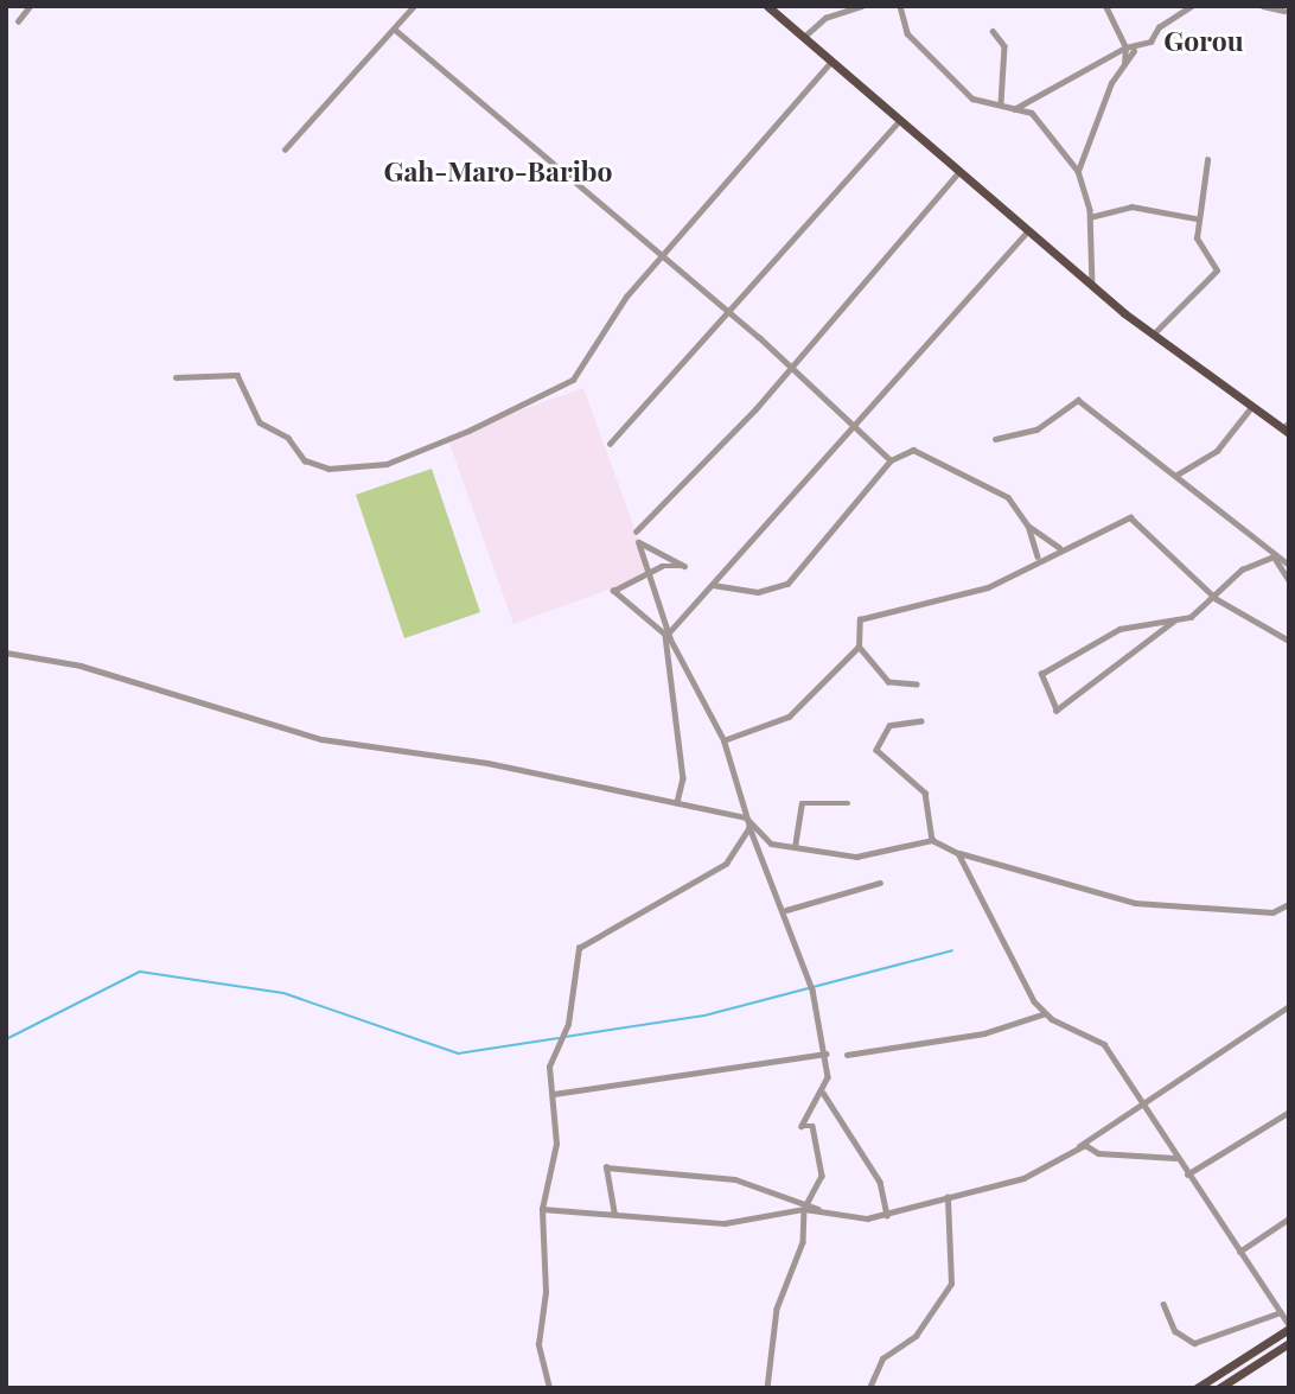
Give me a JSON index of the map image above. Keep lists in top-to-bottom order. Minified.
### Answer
{"districts":["Gorou","Gah-Maro-Baribo"]}
